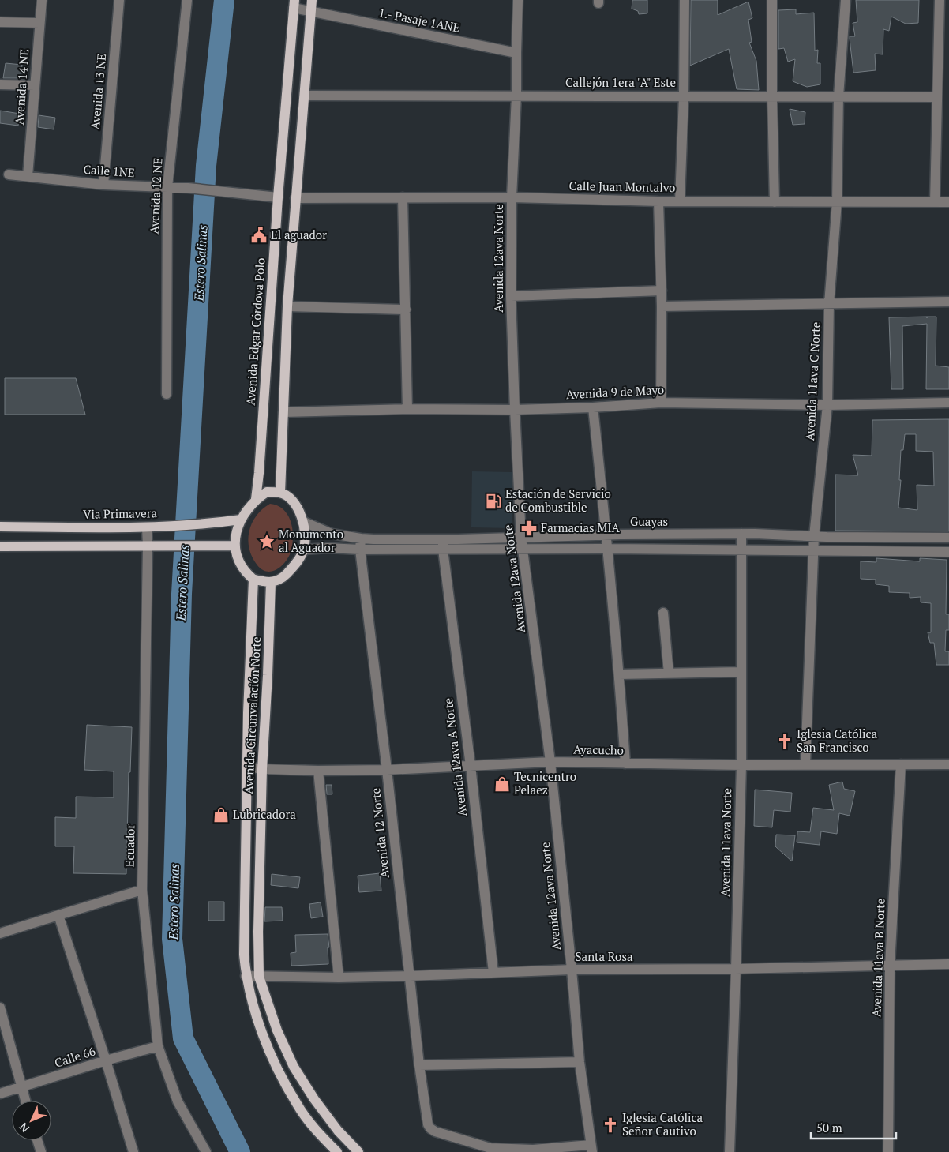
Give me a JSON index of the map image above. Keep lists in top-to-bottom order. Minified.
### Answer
{"streets":{"main road":["Avenida Edgar Córdova Polo","Via Primavera","Avenida Circunvalación Norte"],"street":["1.- Pasaje 1ANE","Callejón 1era \"A\" Este","Avenida 14 NE","Avenida 13 NE","Calle 1NE","Calle Juan Montalvo","Avenida 12 NE","Avenida 12ava Norte","Avenida 11ava C Norte","Avenida 9 de Mayo","Guayas","Ayacucho","Avenida 12ava A Norte","Avenida 12 Norte","Avenida 11ava Norte","Ecuador","Santa Rosa","Avenida 11ava B Norte","Calle 66"]},"crossings":[["1.- Pasaje 1ANE","Avenida 12ava Norte"],["1.- Pasaje 1ANE","Avenida Edgar Córdova Polo"],["Callejón 1era \"A\" Este","Avenida 12ava Norte"],["Callejón 1era \"A\" Este","Avenida 11ava C Norte"],["Avenida 14 NE","Calle 1NE"],["Avenida 13 NE","Calle 1NE"],["Calle 1NE","Avenida 12 NE"],["Calle 1NE","Avenida Edgar Córdova Polo"],["Calle Juan Montalvo","Avenida 12ava Norte"],["Calle Juan Montalvo","Avenida 11ava C Norte"],["Avenida 12ava Norte","Avenida 9 de Mayo"],["Avenida 12ava Norte","Guayas"],["Avenida 12ava Norte","Ayacucho"],["Avenida 12ava Norte","Avenida 12 Norte"],["Avenida 12ava Norte","Santa Rosa"],["Avenida Edgar Córdova Polo","Via Primavera"],["Avenida Edgar Córdova Polo","Guayas"],["Avenida Edgar Córdova Polo","Avenida Circunvalación Norte"],["Avenida 11ava C Norte","Avenida 9 de Mayo"],["Avenida 11ava C Norte","Guayas"],["Avenida 11ava C Norte","Ayacucho"],["Via Primavera","Guayas"],["Via Primavera","Avenida Circunvalación Norte"],["Via Primavera","Ecuador"],["Guayas","Avenida Circunvalación Norte"],["Guayas","Avenida 12ava A Norte"],["Guayas","Avenida 12 Norte"],["Guayas","Avenida 11ava Norte"],["Avenida Circunvalación Norte","Ayacucho"],["Avenida Circunvalación Norte","Santa Rosa"],["Ayacucho","Avenida 12ava A Norte"],["Ayacucho","Avenida 12 Norte"],["Ayacucho","Avenida 11ava Norte"],["Ayacucho","Avenida 11ava B Norte"],["Avenida 12ava A Norte","Santa Rosa"],["Avenida 12 Norte","Santa Rosa"],["Avenida 11ava Norte","Santa Rosa"],["Ecuador","Calle 66"],["Santa Rosa","Avenida 11ava B Norte"]],"water":["Estero Salinas"],"places":{"public building":["El aguador"],"fuel station":["Estación de Servicio de Combustible"],"pharmacy":["Farmacias MIA"],"place":["Monumento al Aguador"],"church":["Iglesia Católica San Francisco","Iglesia Católica Señor Cautivo"],"shop":["Tecnicentro Pelaez","Lubricadora"]},"scale_bar":"50 m","north":"bottom left"}
